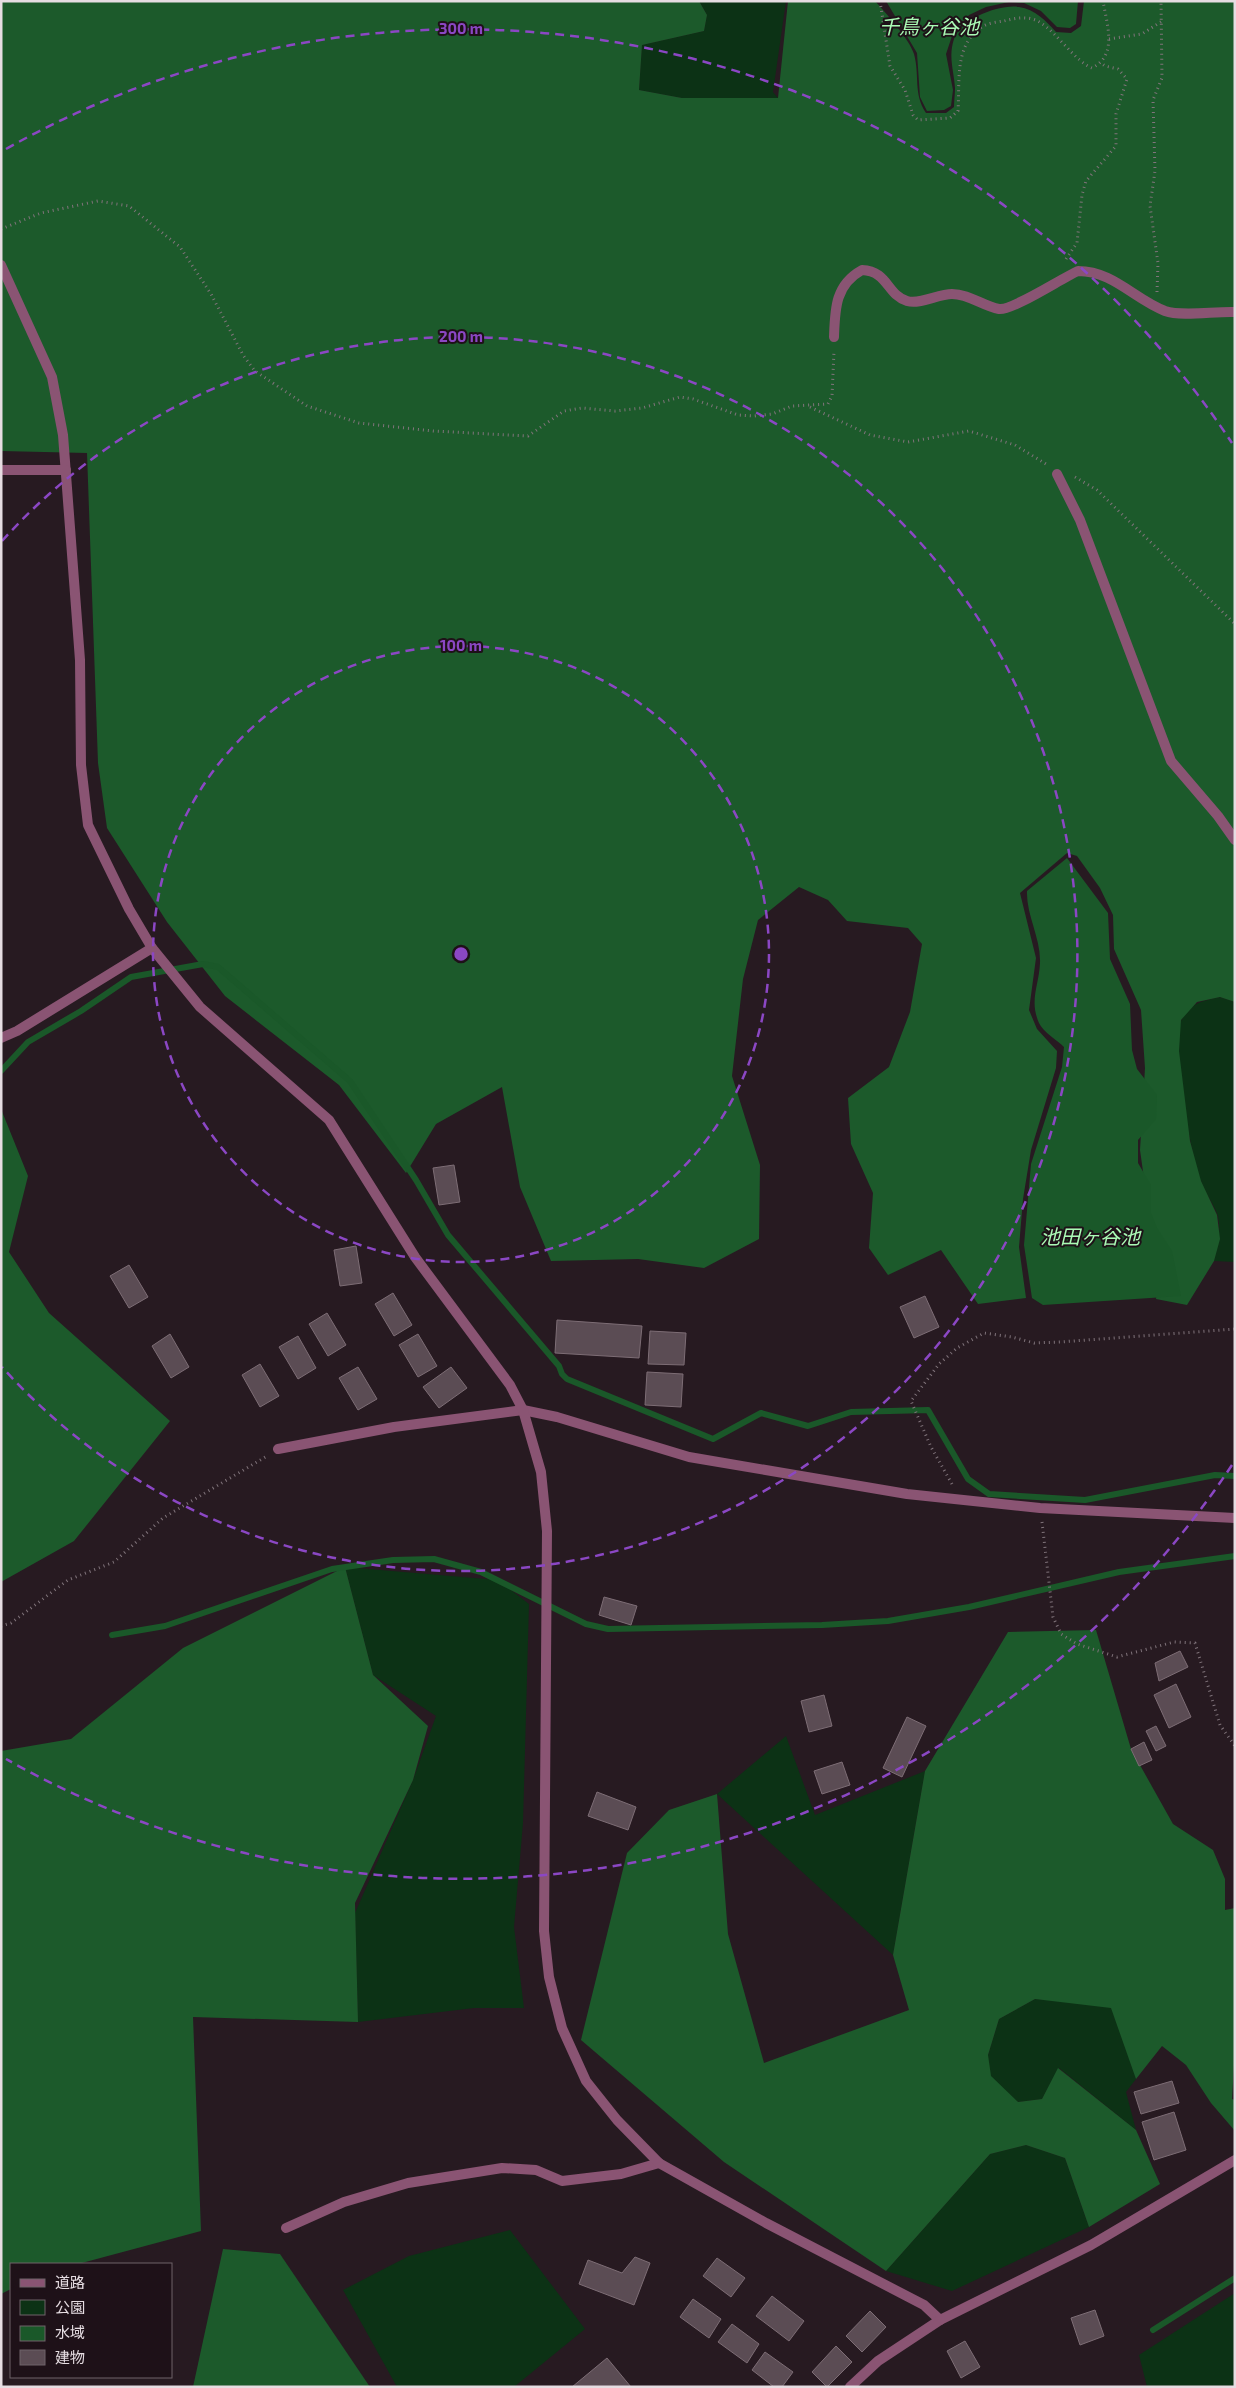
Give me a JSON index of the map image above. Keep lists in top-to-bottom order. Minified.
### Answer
{"water":["千鳥ヶ谷池","池田ヶ谷池"],"legend":["道路","公園","水域","建物"],"rings":["300 m","200 m","100 m"]}
